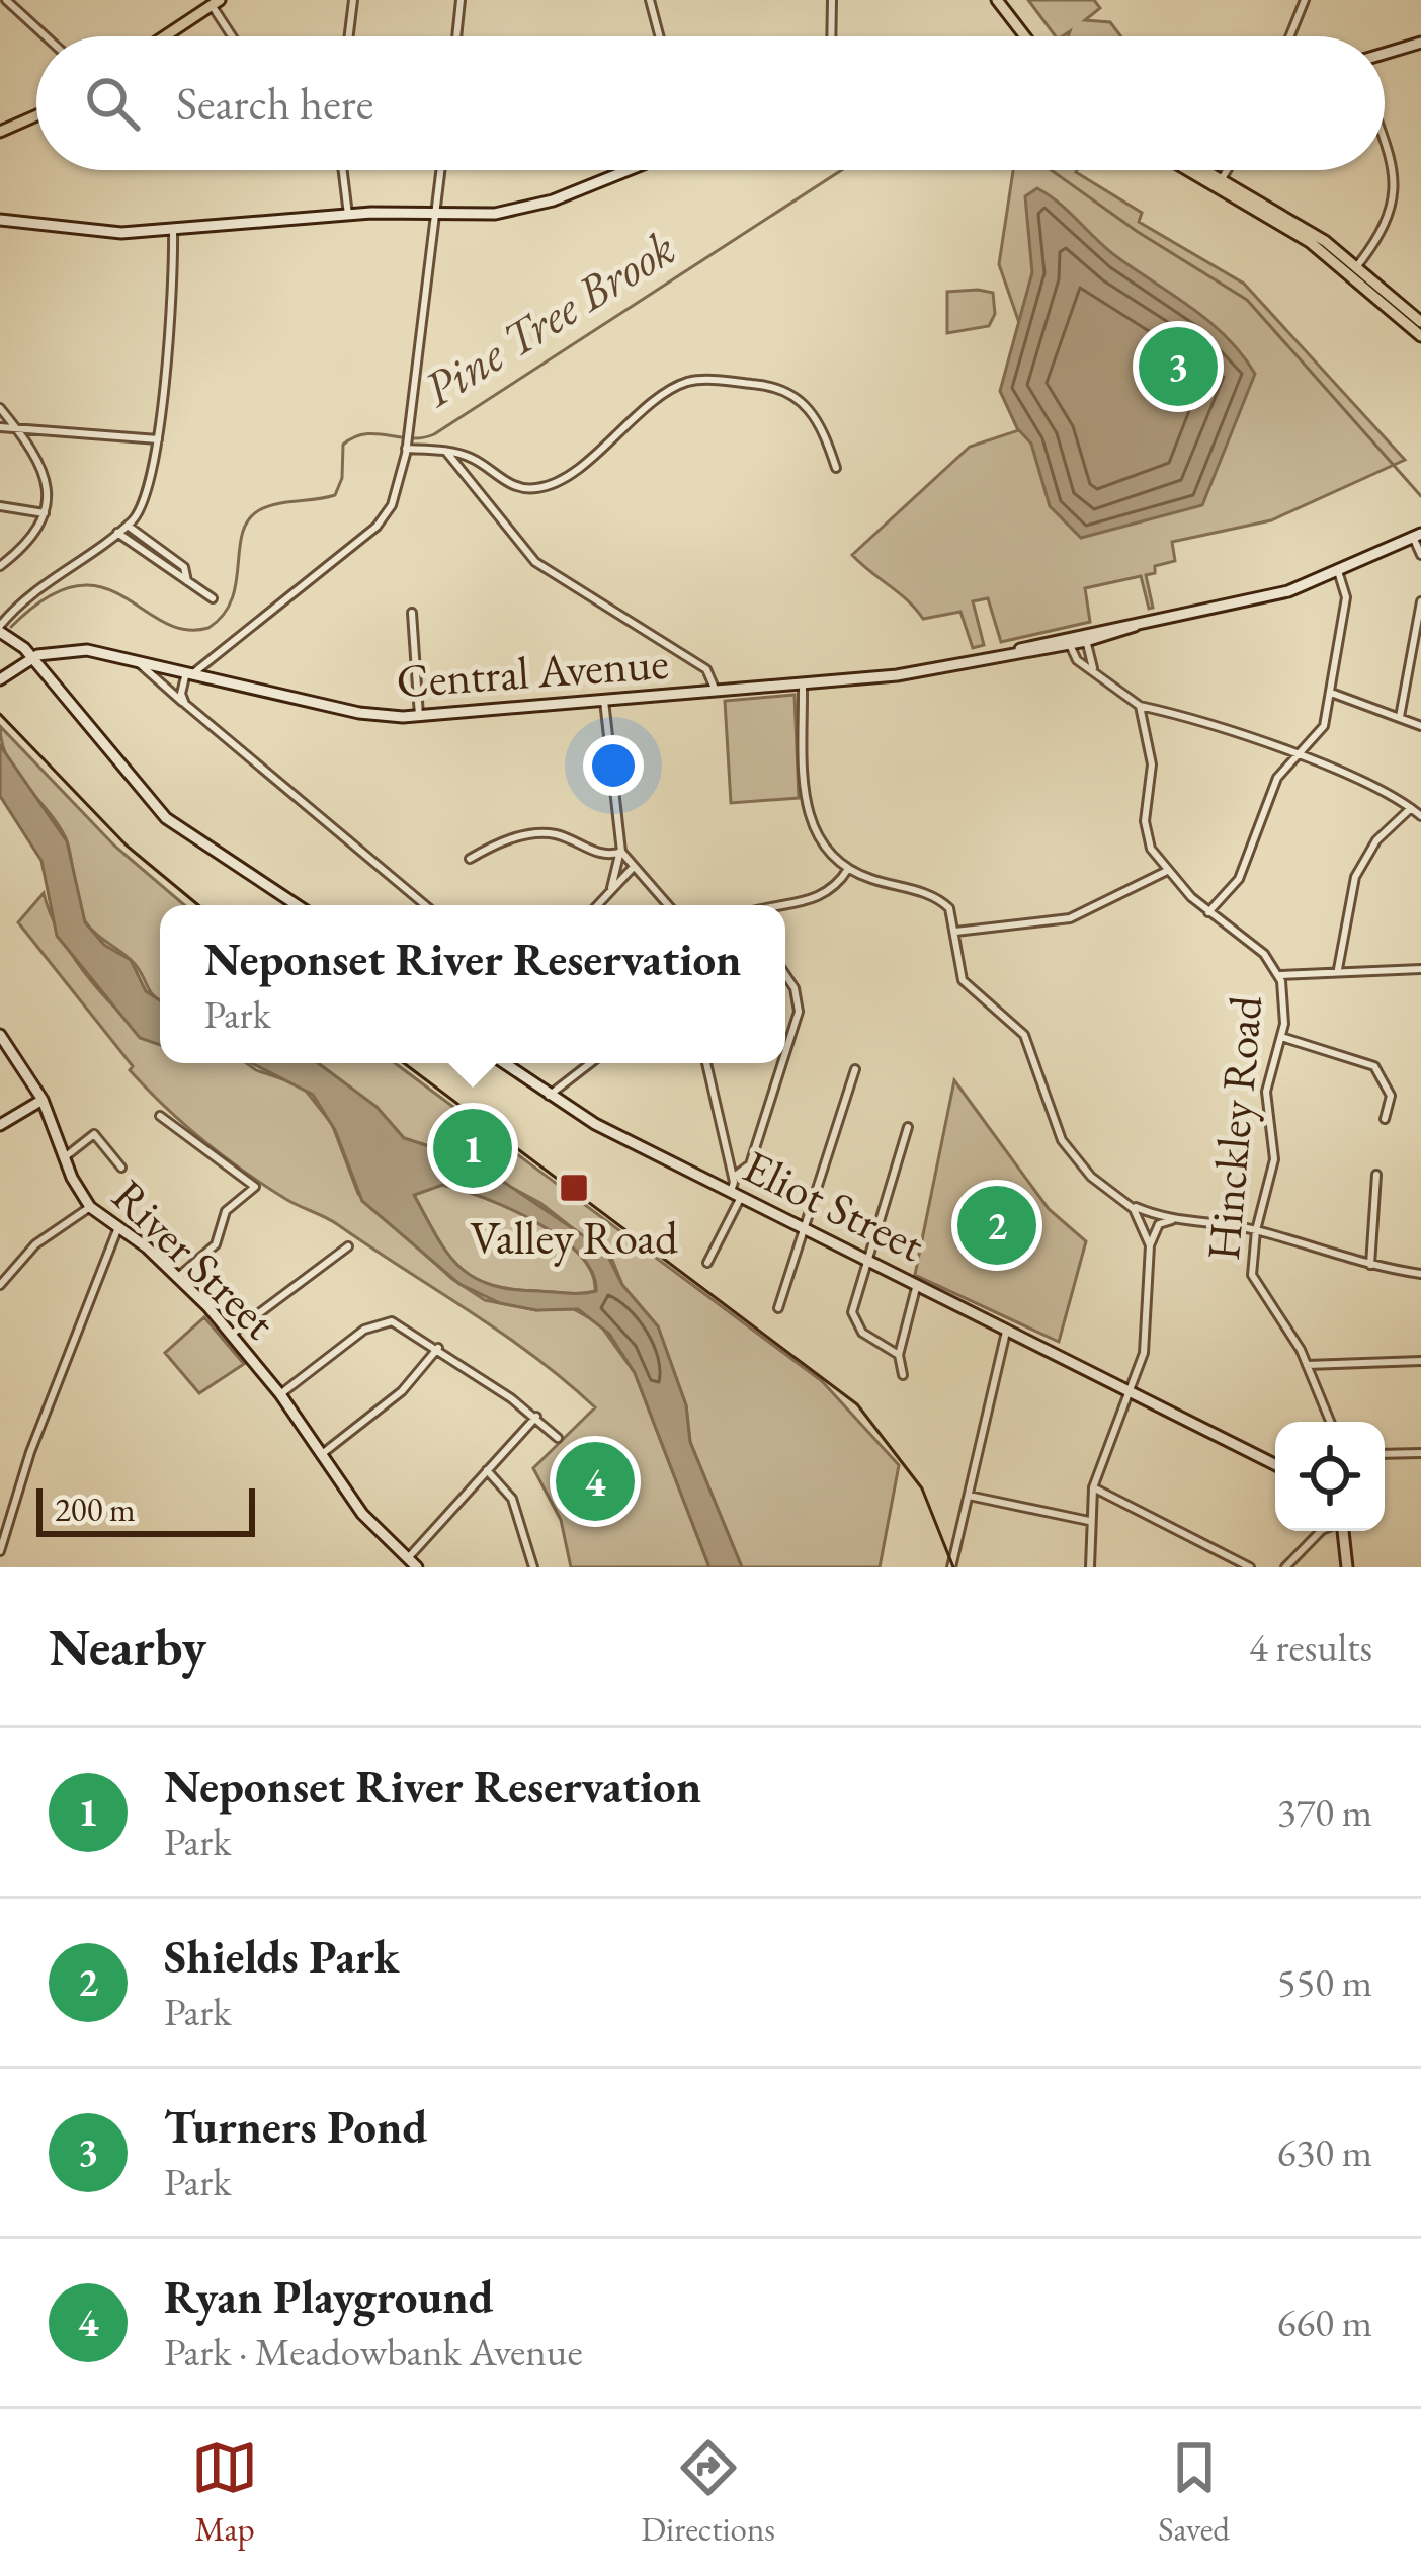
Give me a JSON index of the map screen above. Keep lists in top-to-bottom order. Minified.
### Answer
{"streets":{"street":["Central Avenue","Hinckley Road","Eliot Street","River Street"]},"water":["Pine Tree Brook"],"places":{"transit":["Valley Road"]},"scale_bar":"200 m","page":{"search":"Search here","pins":["3","1","2","4"],"popup":["Neponset River Reservation","Park"],"scale":"200 m","heading":["Nearby","4 results"],"list":[{"mark":"1","name":"Neponset River Reservation","note":"Park","value":"370 m"},{"mark":"2","name":"Shields Park","note":"Park","value":"550 m"},{"mark":"3","name":"Turners Pond","note":"Park","value":"630 m"},{"mark":"4","name":"Ryan Playground","note":"Park · Meadowbank Avenue","value":"660 m"}],"nav":["Map","Directions","Saved"]}}
